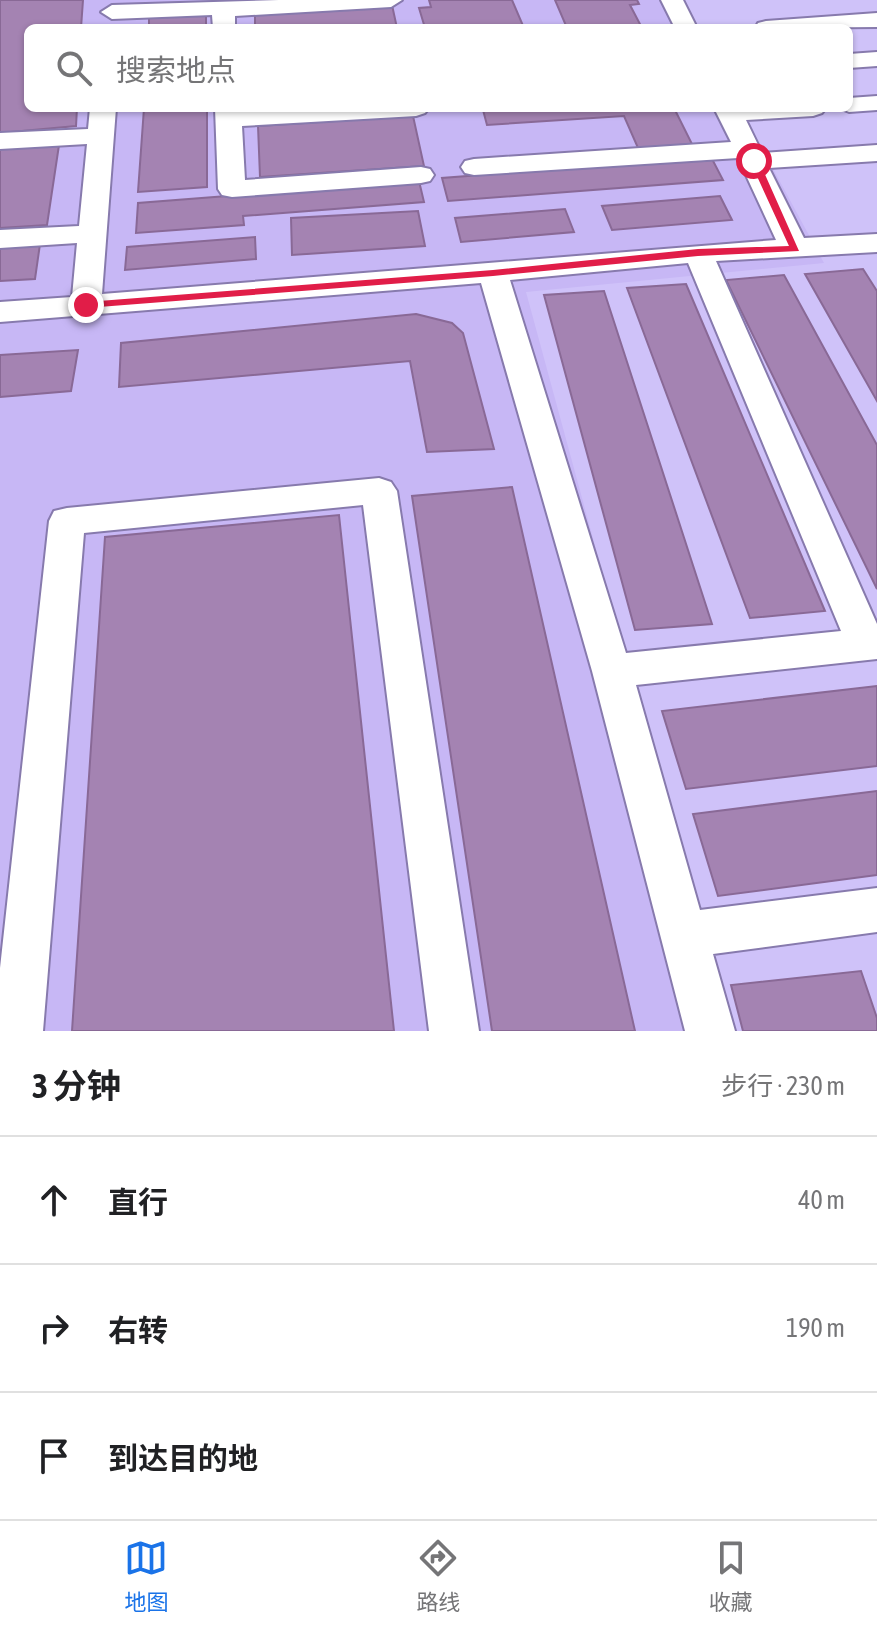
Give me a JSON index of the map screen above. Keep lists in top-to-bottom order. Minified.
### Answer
{"page":{"search":"搜索地点","heading":["3 分钟","步行 · 230 m"],"list":[["直行","40 m"],["右转","190 m"],"到达目的地"],"nav":["地图","路线","收藏"]}}
